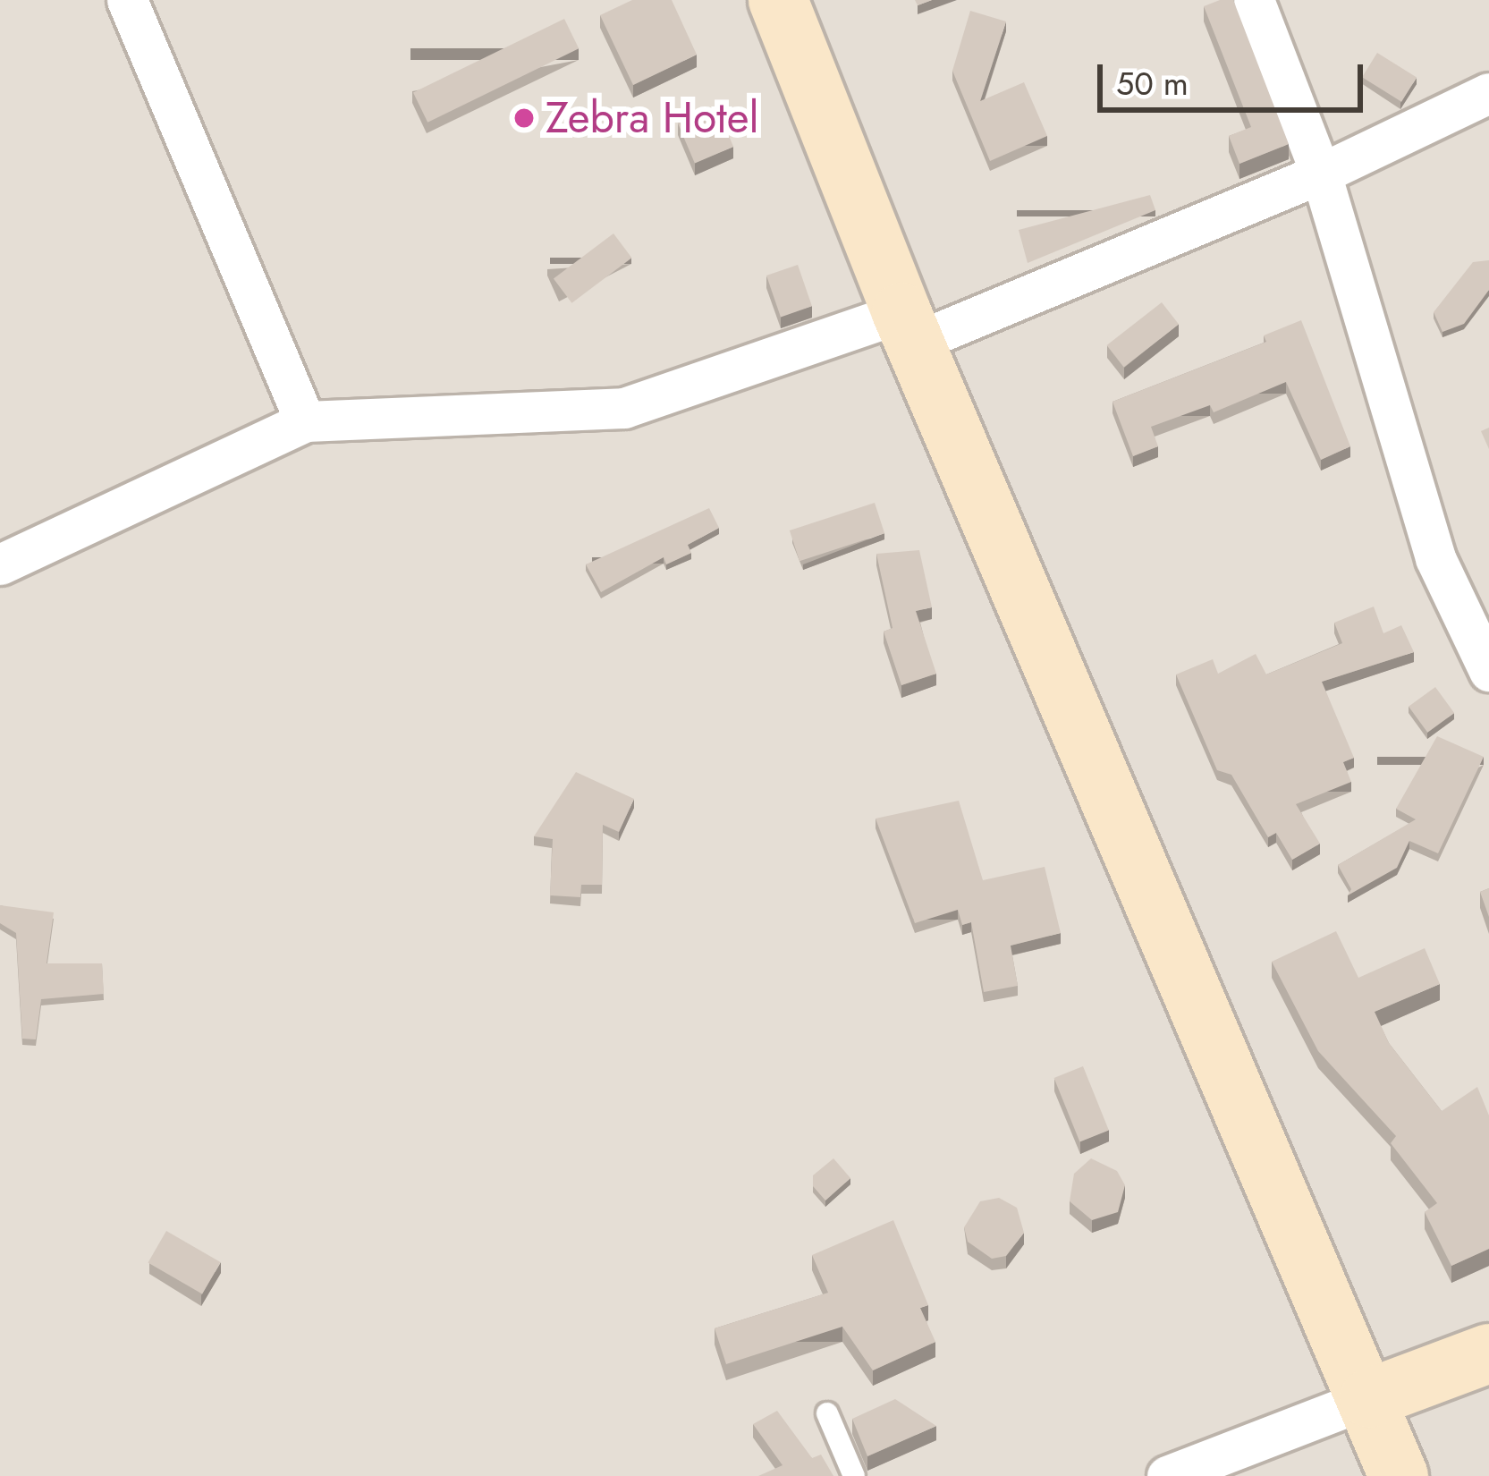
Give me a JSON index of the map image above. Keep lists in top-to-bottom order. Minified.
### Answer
{"places":["Zebra Hotel"],"scale_bar":"50 m"}
